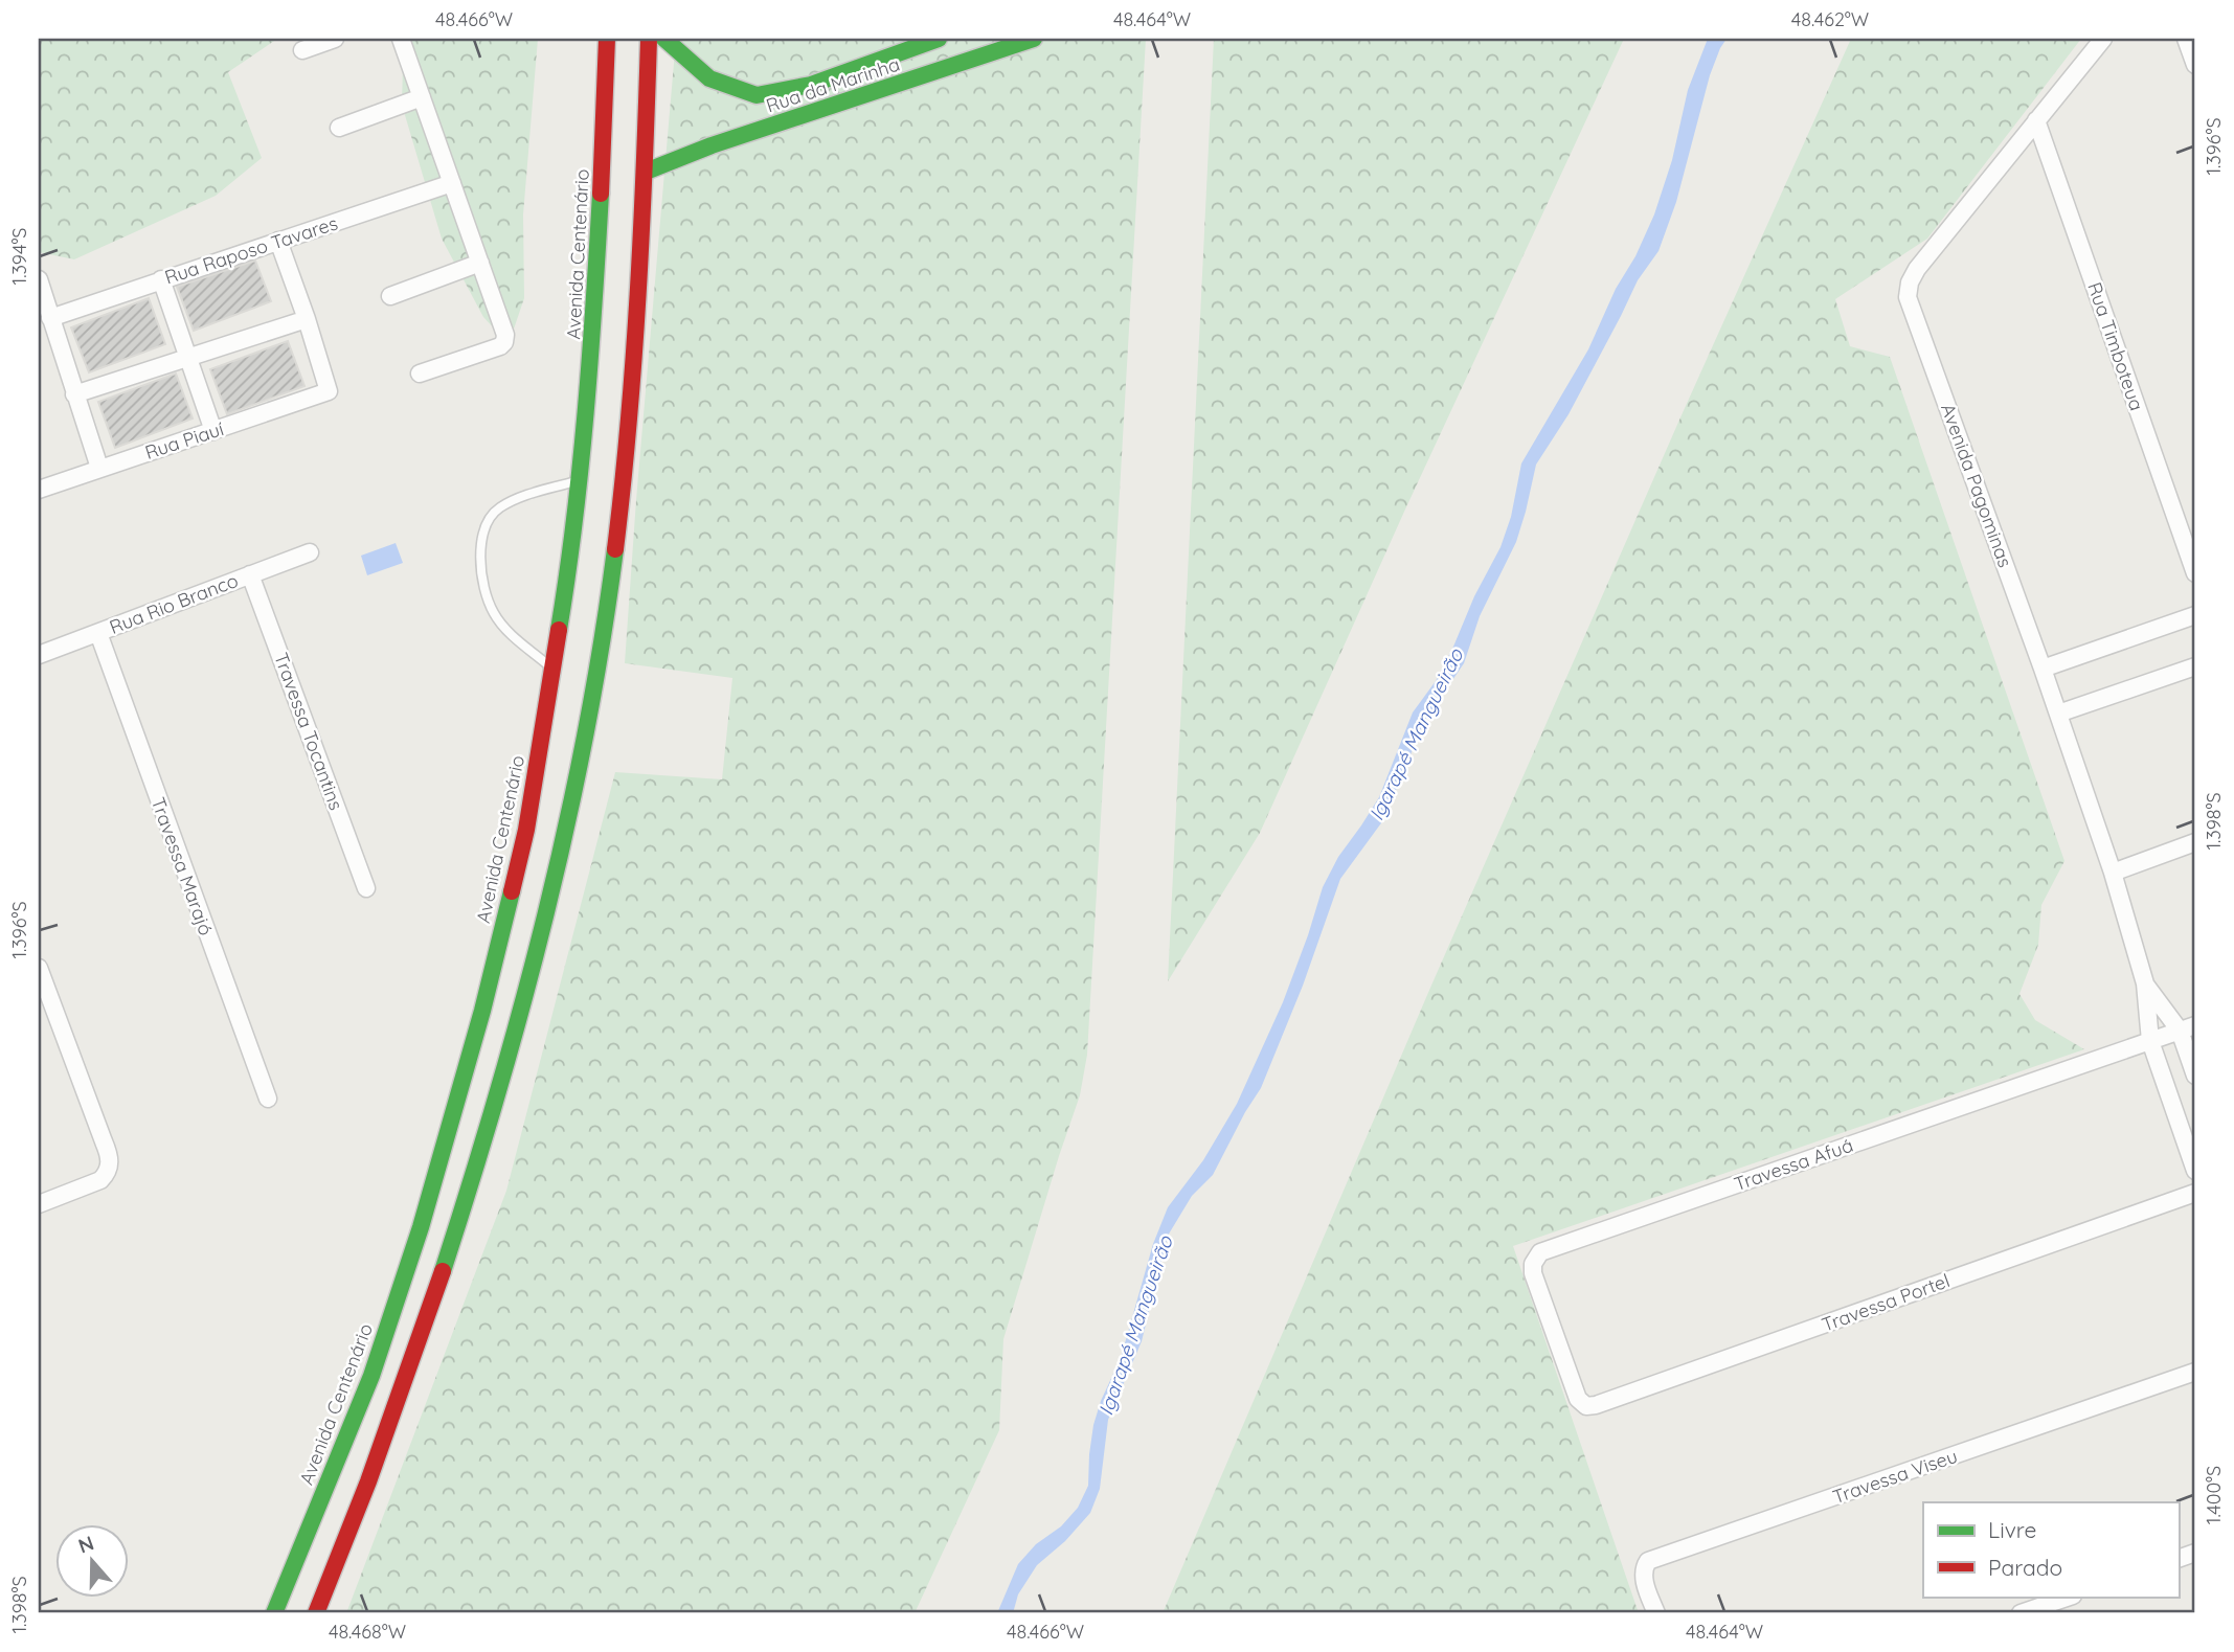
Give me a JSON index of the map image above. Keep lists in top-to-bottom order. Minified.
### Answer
{"streets":{"main road":["Rua da Marinha","Avenida Centenário"],"street":["Rua Raposo Tavares","Rua Timboteua","Rua Piauí","Avenida Pagominas","Rua Rio Branco","Travessa Tocantins","Travessa Marajó","Travessa Afuá","Travessa Portel","Travessa Viseu"]},"crossings":[["Rua Timboteua","Avenida Pagominas"],["Avenida Pagominas","Travessa Afuá"],["Rua Rio Branco","Travessa Tocantins"],["Rua Rio Branco","Travessa Marajó"],["Travessa Afuá","Travessa Portel"]],"water":["Igarapé Mangueirão"],"legend":["Livre","Parado"],"north":"top","coordinates":["48.466°W","48.464°W","48.462°W","1.396°S","1.394°S","1.398°S","1.400°S","48.468°W"]}
